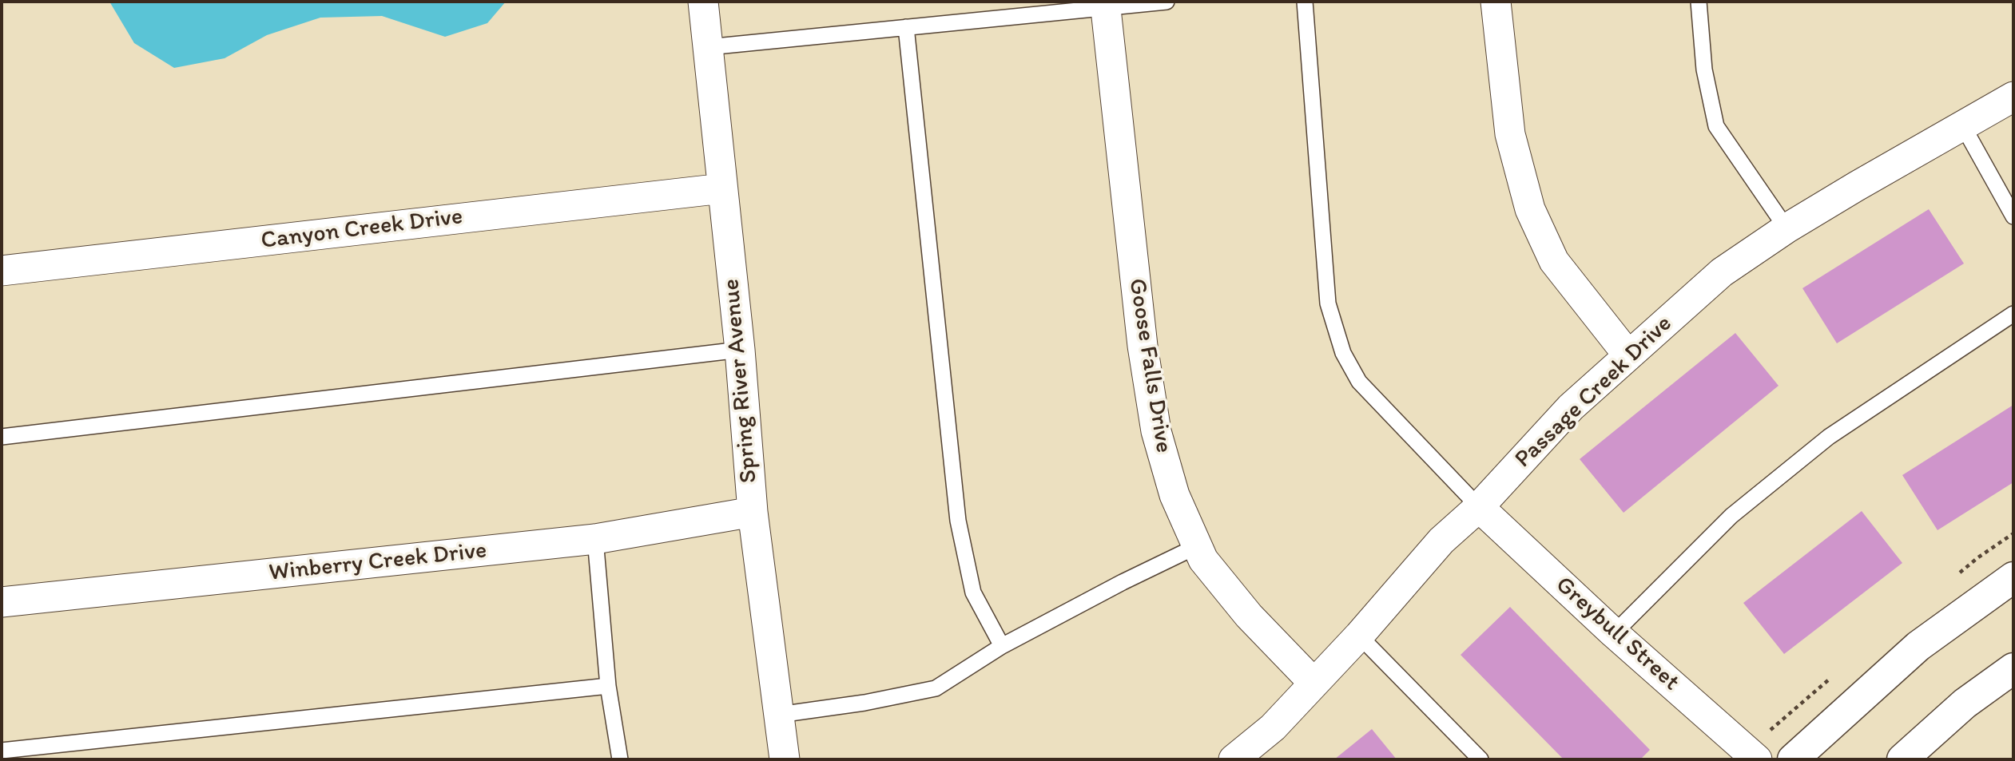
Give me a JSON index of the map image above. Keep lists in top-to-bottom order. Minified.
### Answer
{"streets":{"street":["Canyon Creek Drive","Goose Falls Drive","Spring River Avenue","Passage Creek Drive","Winberry Creek Drive","Greybull Street"]},"crossings":[["Canyon Creek Drive","Spring River Avenue"],["Goose Falls Drive","Passage Creek Drive"],["Spring River Avenue","Winberry Creek Drive"],["Passage Creek Drive","Greybull Street"]]}
